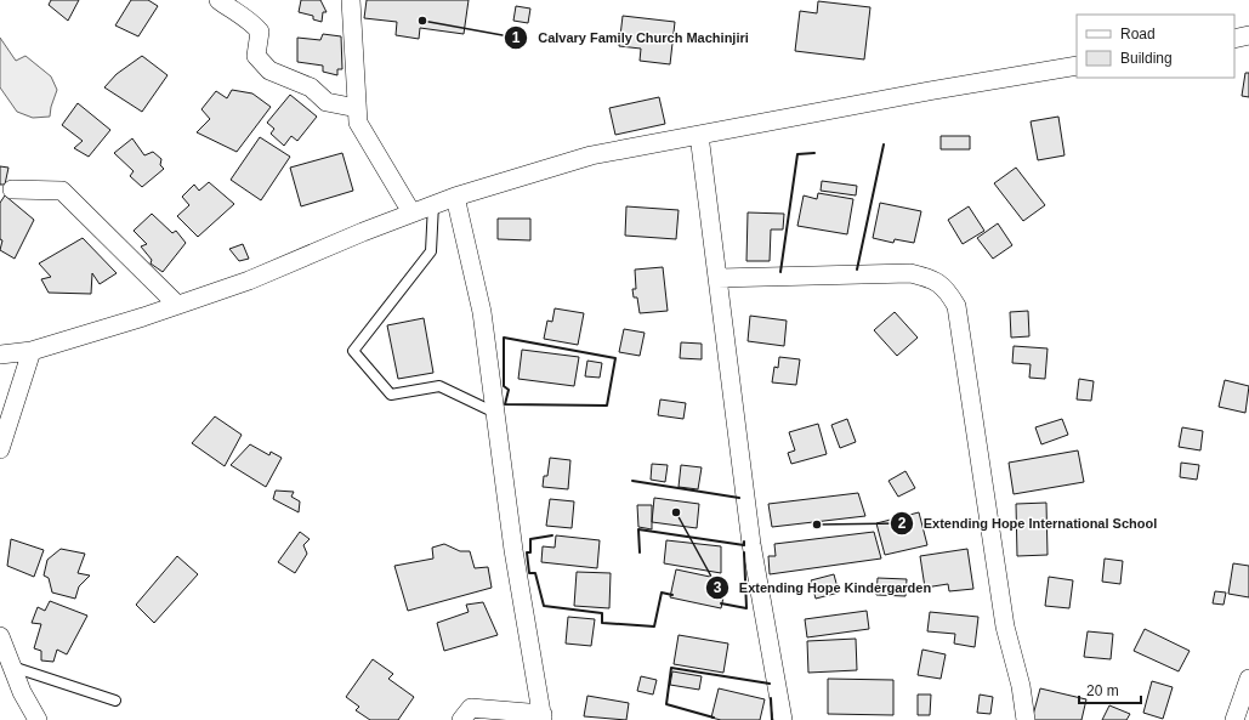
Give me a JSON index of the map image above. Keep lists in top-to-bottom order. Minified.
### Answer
{"places":["Calvary Family Church Machinjiri","Extending Hope Kindergarden","Extending Hope International School"],"legend":["Road","Building"],"scale_bar":"20 m"}
